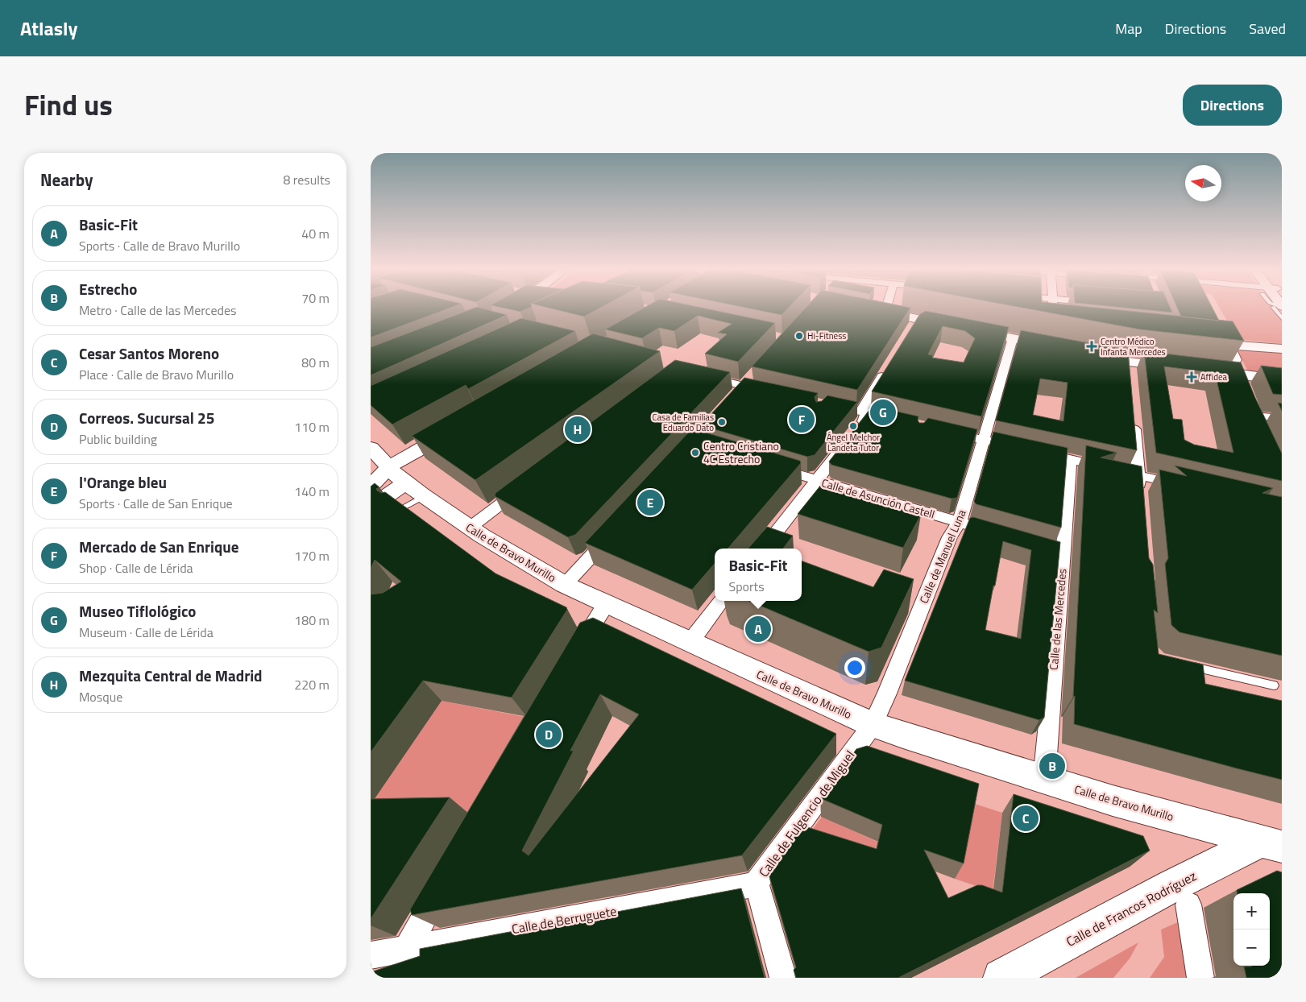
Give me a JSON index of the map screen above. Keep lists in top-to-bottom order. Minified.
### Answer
{"streets":{"main road":["Calle de Bravo Murillo","Calle de Francos Rodríguez"],"street":["Calle de Asunción Castell","Calle de Manuel Luna","Calle de las Mercedes","Calle de Fulgencio de Miguel","Calle de Berruguete"]},"crossings":[["Calle de Asunción Castell","Calle de Manuel Luna"],["Calle de Bravo Murillo","Calle de Manuel Luna"],["Calle de Bravo Murillo","Calle de las Mercedes"],["Calle de Bravo Murillo","Calle de Fulgencio de Miguel"],["Calle de Bravo Murillo","Calle de Francos Rodríguez"],["Calle de Manuel Luna","Calle de Fulgencio de Miguel"],["Calle de Fulgencio de Miguel","Calle de Berruguete"]],"places":{"other":["Hi-Fitness","Casa de Familias Eduardo Dato","Ángel Melchor Landeta Tutor","Centro Cristiano 4C Estrecho"],"health":["Centro Médico Infanta Mercedes","Affidea"]},"north":"left","page":{"header":"Atlasly","nav":["Map","Directions","Saved"],"title":"Find us","buttons":"Directions","heading":["Nearby","8 results"],"list":[{"mark":"A","name":"Basic-Fit","note":"Sports · Calle de Bravo Murillo","value":"40 m"},{"mark":"B","name":"Estrecho","note":"Metro · Calle de las Mercedes","value":"70 m"},{"mark":"C","name":"Cesar Santos Moreno","note":"Place · Calle de Bravo Murillo","value":"80 m"},{"mark":"D","name":"Correos. Sucursal 25","note":"Public building","value":"110 m"},{"mark":"E","name":"l'Orange bleu","note":"Sports · Calle de San Enrique","value":"140 m"},{"mark":"F","name":"Mercado de San Enrique","note":"Shop · Calle de Lérida","value":"170 m"},{"mark":"G","name":"Museo Tiflológico","note":"Museum · Calle de Lérida","value":"180 m"},{"mark":"H","name":"Mezquita Central de Madrid","note":"Mosque","value":"220 m"}],"pins":["G","F","H","E","A","D","B","C"],"popup":["Basic-Fit","Sports"],"map_buttons":["+","−"]}}
